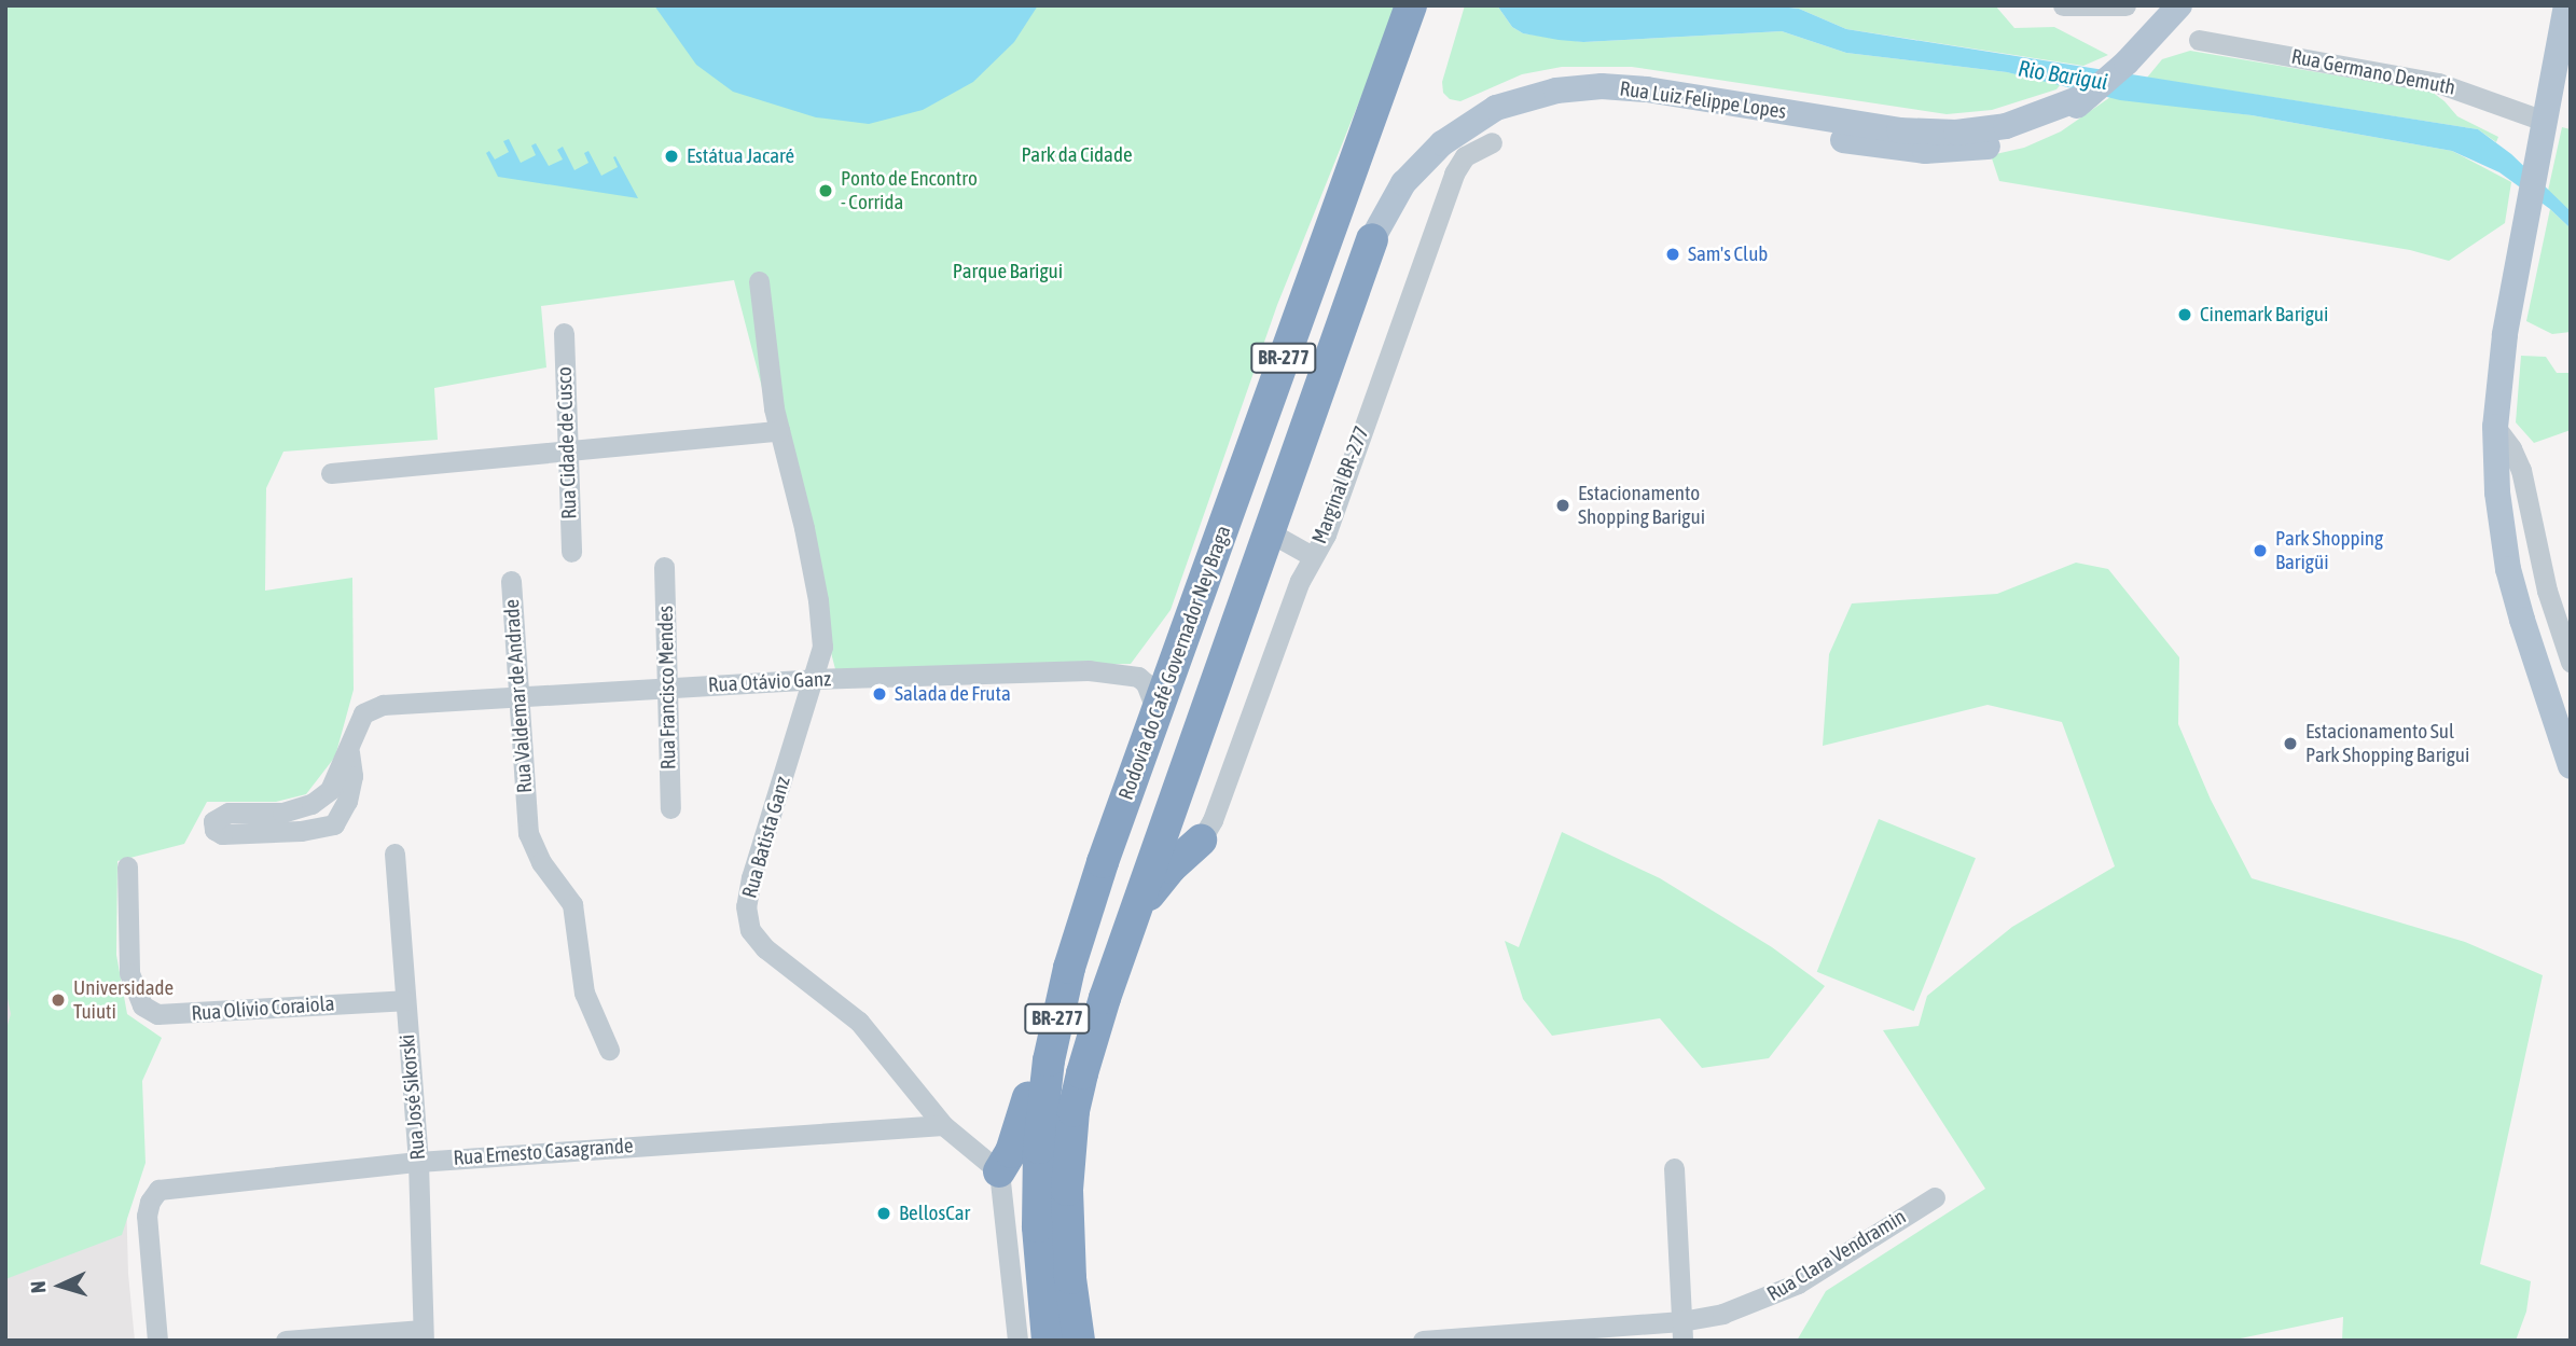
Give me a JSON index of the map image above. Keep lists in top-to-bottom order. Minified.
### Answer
{"streets":{"highway":["BR-277","Rodovia do Café Governador Ney Braga"],"main road":["Rua Luiz Felippe Lopes"],"street":["Rua Germano Demuth","Rua Cidade de Cusco","Marginal BR-277","Rua Otávio Ganz","Rua Francisco Mendes","Rua Valdemar de Andrade","Rua Batista Ganz","Rua Olívio Coraiola","Rua José Sikorski","Rua Ernesto Casagrande","Rua Clara Vendramin"]},"crossings":[["Rua Luiz Felippe Lopes","BR-277"],["Rodovia do Café Governador Ney Braga","Rua Otávio Ganz"],["Rua Otávio Ganz","Rua Francisco Mendes"],["Rua Otávio Ganz","Rua Valdemar de Andrade"],["Rua Otávio Ganz","Rua Batista Ganz"],["Rua Batista Ganz","Rua Ernesto Casagrande"],["Rua Olívio Coraiola","Rua José Sikorski"],["Rua José Sikorski","Rua Ernesto Casagrande"]],"water":["Rio Barigui"],"parks":["Park da Cidade","Parque Barigui"],"places":["Estátua Jacaré","Ponto de Encontro - Corrida","Sam's Club","Cinemark Barigui","Estacionamento Shopping Barigui","Park Shopping Barigüi","Salada de Fruta","Estacionamento Sul Park Shopping Barigui","Universidade Tuiuti","BellosCar"],"north":"left"}
